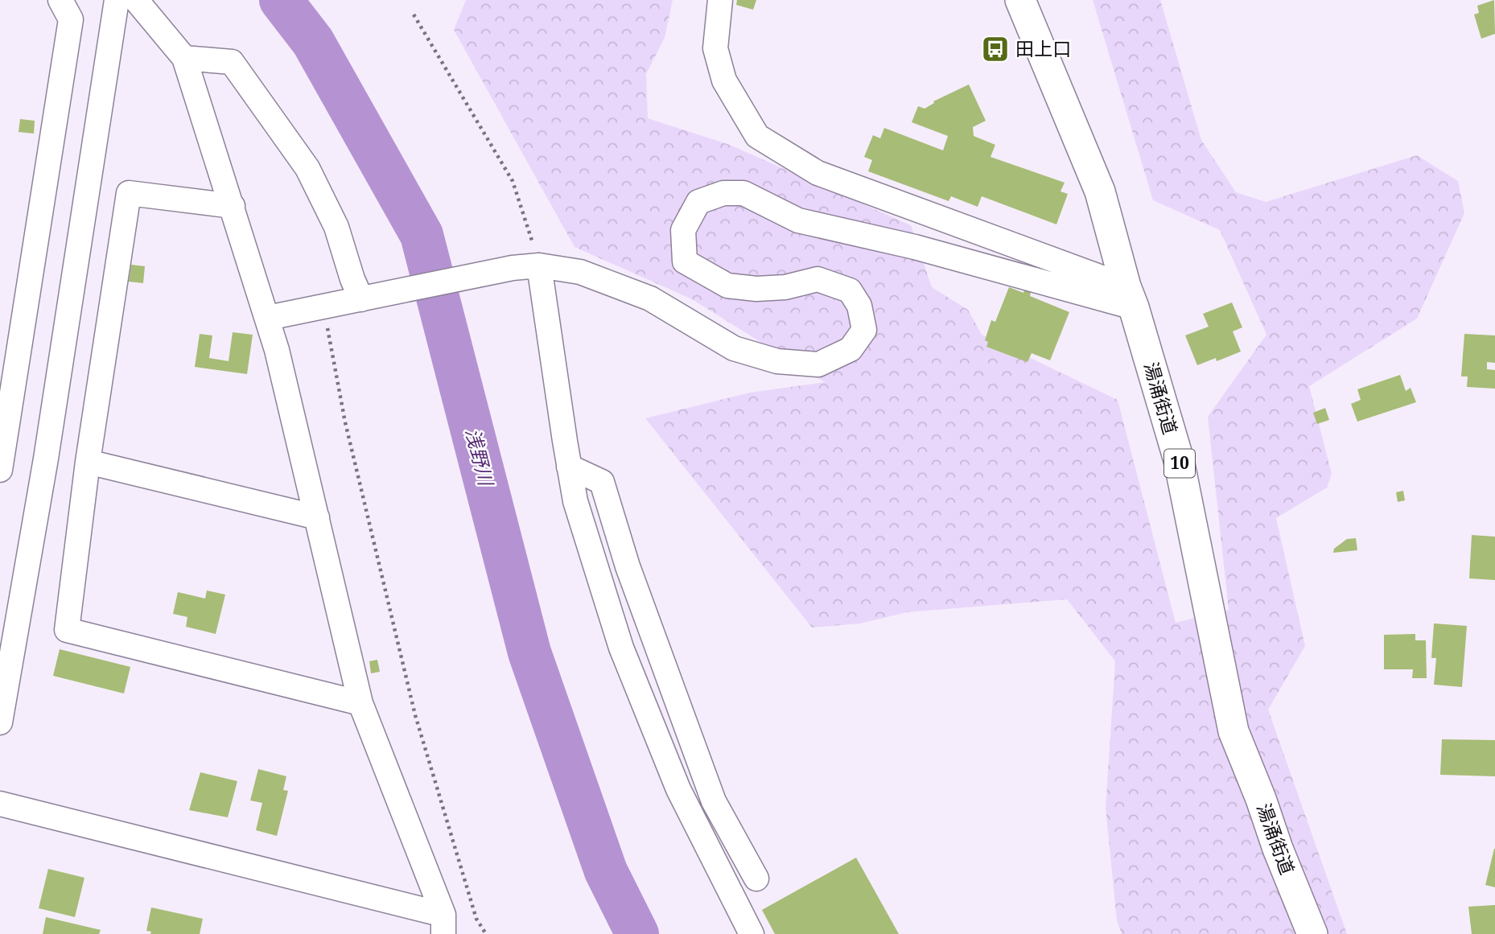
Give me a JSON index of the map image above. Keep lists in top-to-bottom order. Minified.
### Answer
{"streets":{"main road":["湯涌街道","10"]},"water":["浅野川"],"places":{"bus stop":["田上口"]}}
